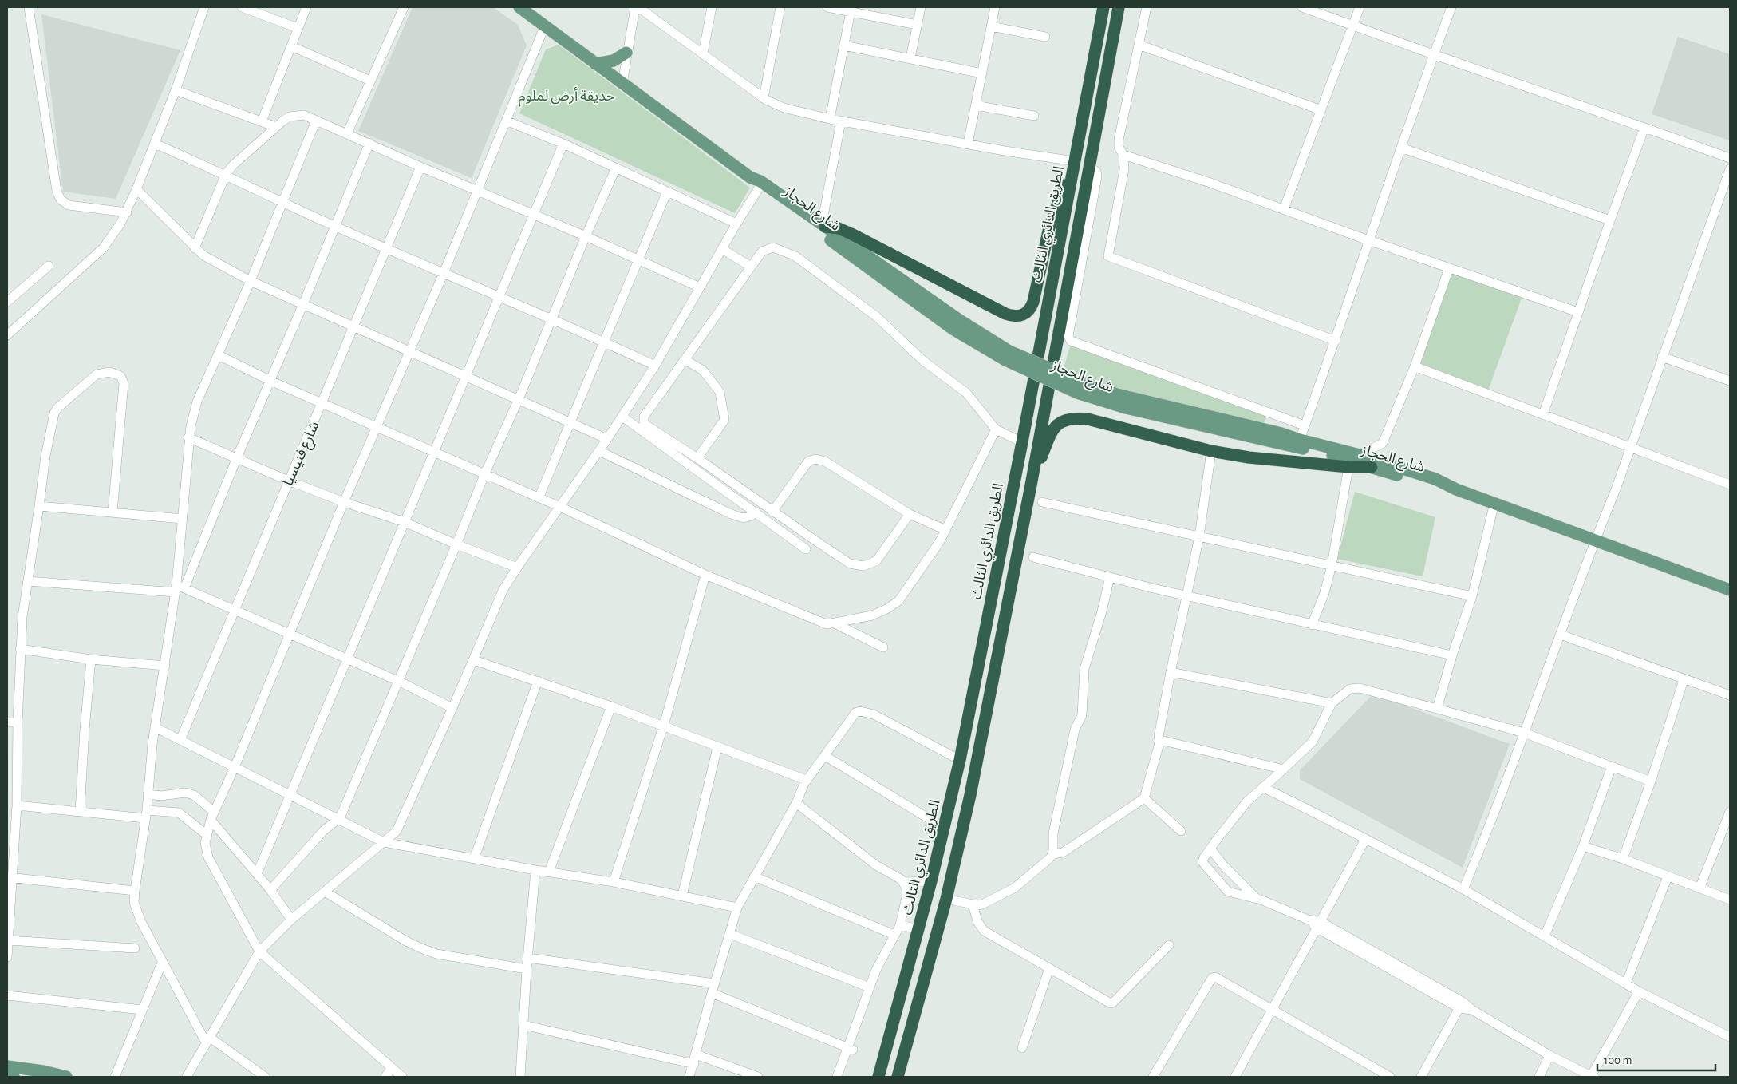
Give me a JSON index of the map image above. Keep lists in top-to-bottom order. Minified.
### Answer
{"streets":{"highway":["الطريق الدائري الثالث"],"main road":["شارع الحجاز"],"street":["شارع فنيسيا"]},"parks":["حديقة أرض لملوم"],"scale_bar":"100 m"}
